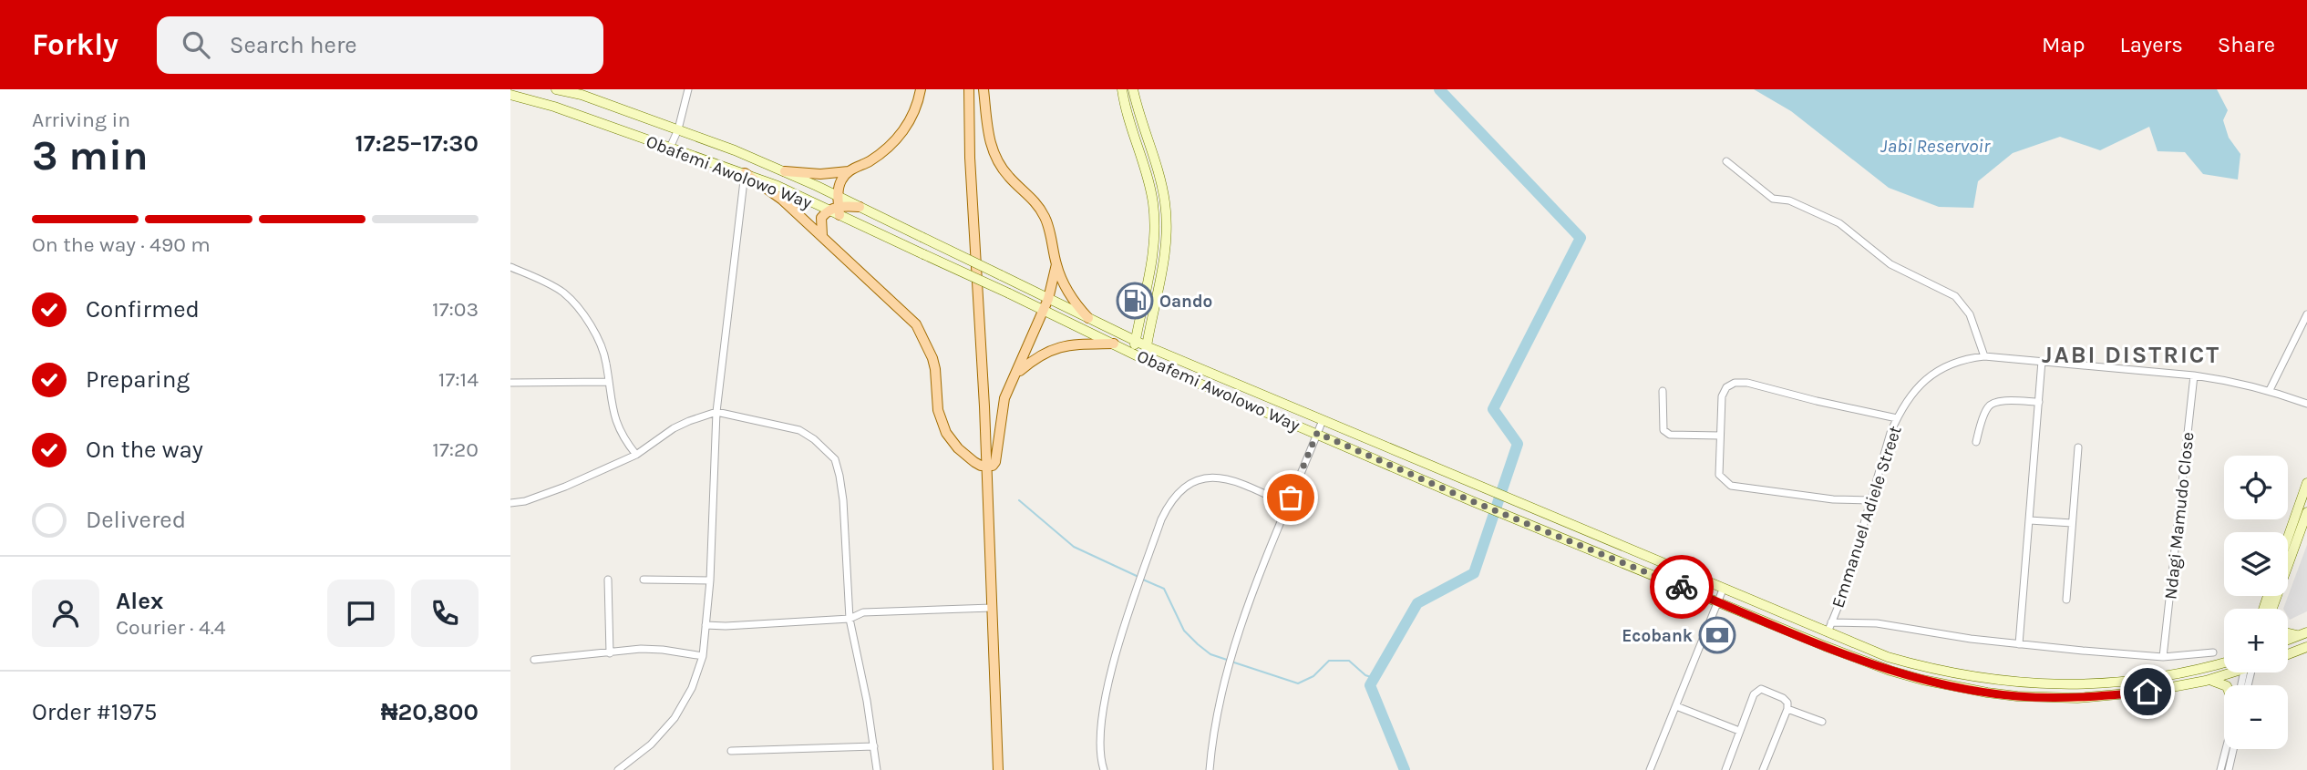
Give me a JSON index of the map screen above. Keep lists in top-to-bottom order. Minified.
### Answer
{"streets":{"main road":["Obafemi Awolowo Way"],"street":["Ndagi Mamudo Close","Emmanuel Adiele Street"]},"crossings":[["Obafemi Awolowo Way","Emmanuel Adiele Street"],["Ndagi Mamudo Close","Emmanuel Adiele Street"]],"districts":["JABI DISTRICT"],"water":["Jabi Reservoir"],"places":{"fuel station":["Oando"],"bank":["Ecobank"]},"page":{"header":"Forkly","search":"Search here","nav":["Map","Layers","Share"],"heading":["3 min","Arriving in","17:25–17:30"],"panel":["Alex","Courier · 4.4","Order #1975","₦20,800"],"bar":"On the way · 490 m","list":[["Confirmed","17:03"],["Preparing","17:14"],["On the way","17:20"],"Delivered"],"map_buttons":["+","−"]}}
